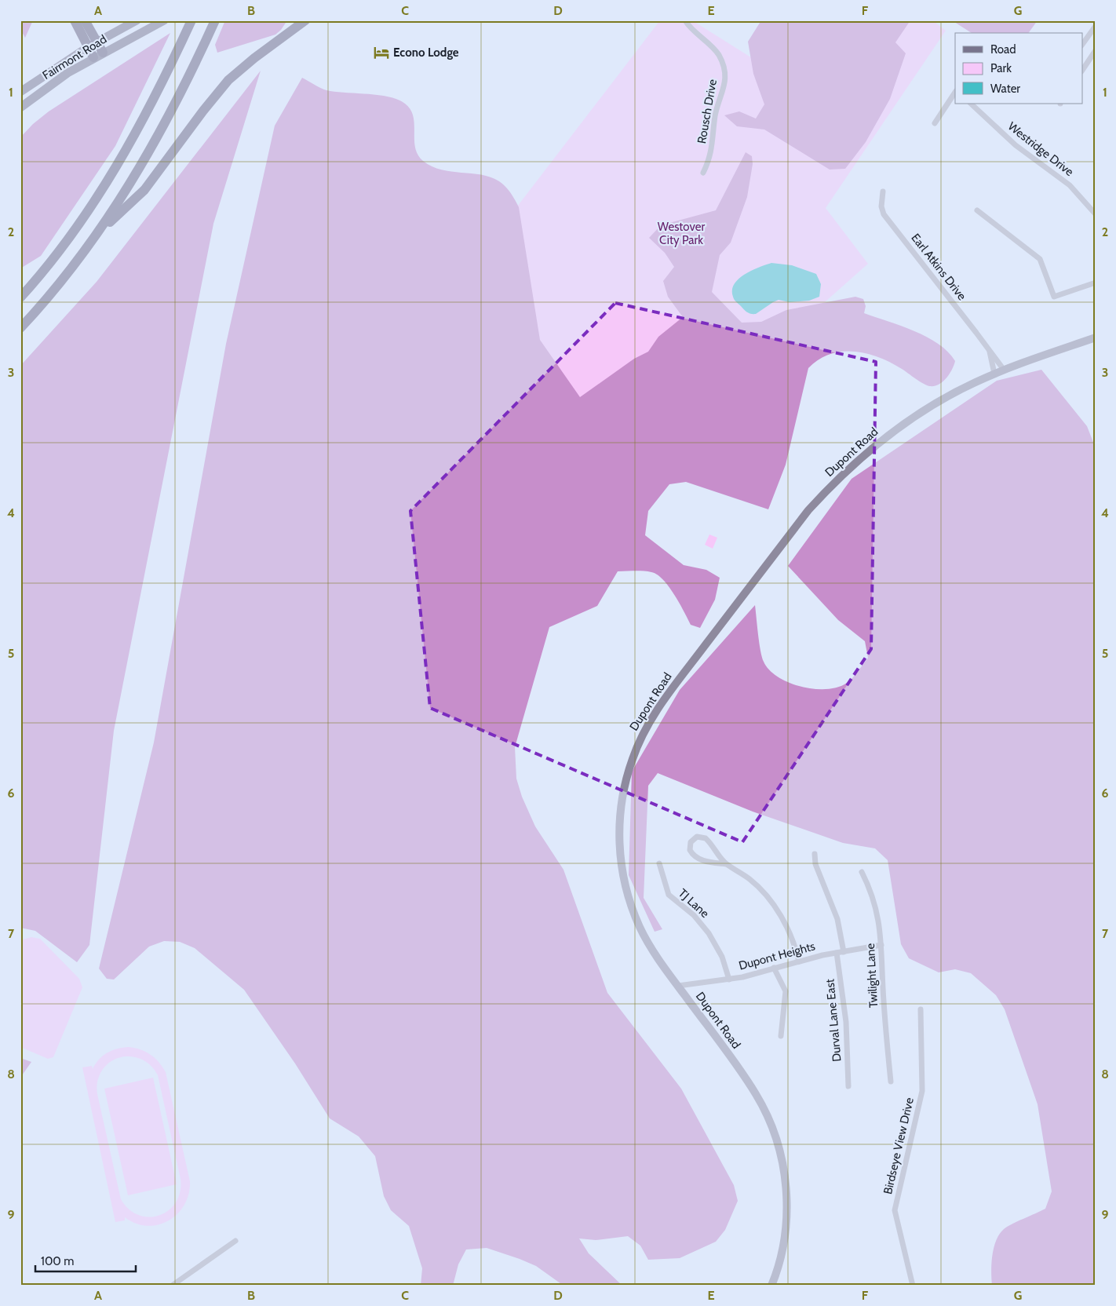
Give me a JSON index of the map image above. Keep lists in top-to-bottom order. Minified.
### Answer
{"streets":{"main road":["Fairmont Road"],"street":["Rousch Drive","Westridge Drive","Earl Atkins Drive","Dupont Road","TJ Lane","Dupont Heights","Twilight Lane","Durval Lane East","Birdseye View Drive"]},"crossings":[["Earl Atkins Drive","Dupont Road"],["Dupont Road","Dupont Heights"],["TJ Lane","Dupont Heights"],["Dupont Heights","Twilight Lane"],["Dupont Heights","Durval Lane East"]],"parks":["Westover City Park"],"places":{"hotel":["Econo Lodge"]},"legend":["Road","Park","Water"],"scale_bar":"100 m","grid":{"columns":["A","B","C","D","E","F","G"],"rows":["1","2","3","4","5","6","7","8","9"]}}
